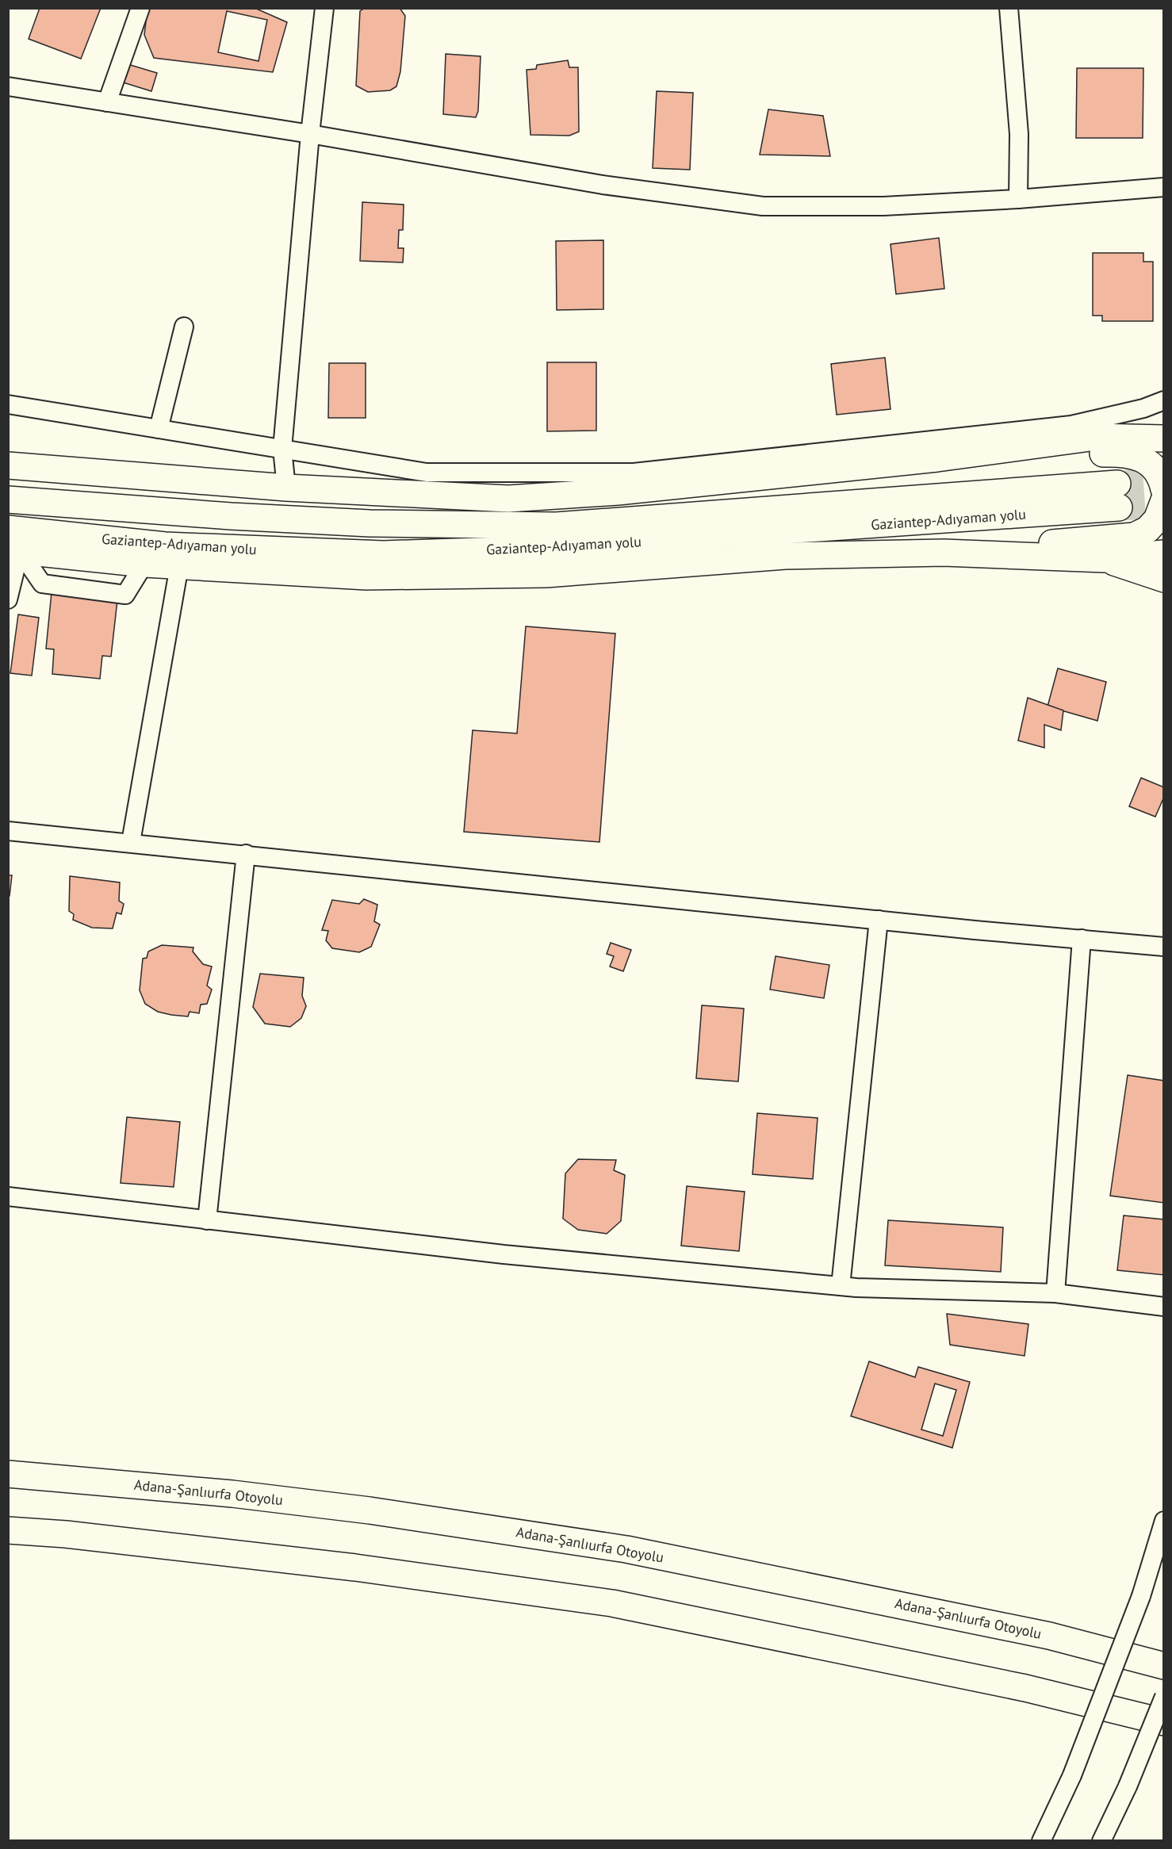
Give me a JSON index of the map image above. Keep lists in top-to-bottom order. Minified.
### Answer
{"streets":{"highway":["Gaziantep-Adıyaman yolu","Adana-Şanlıurfa Otoyolu"]}}
